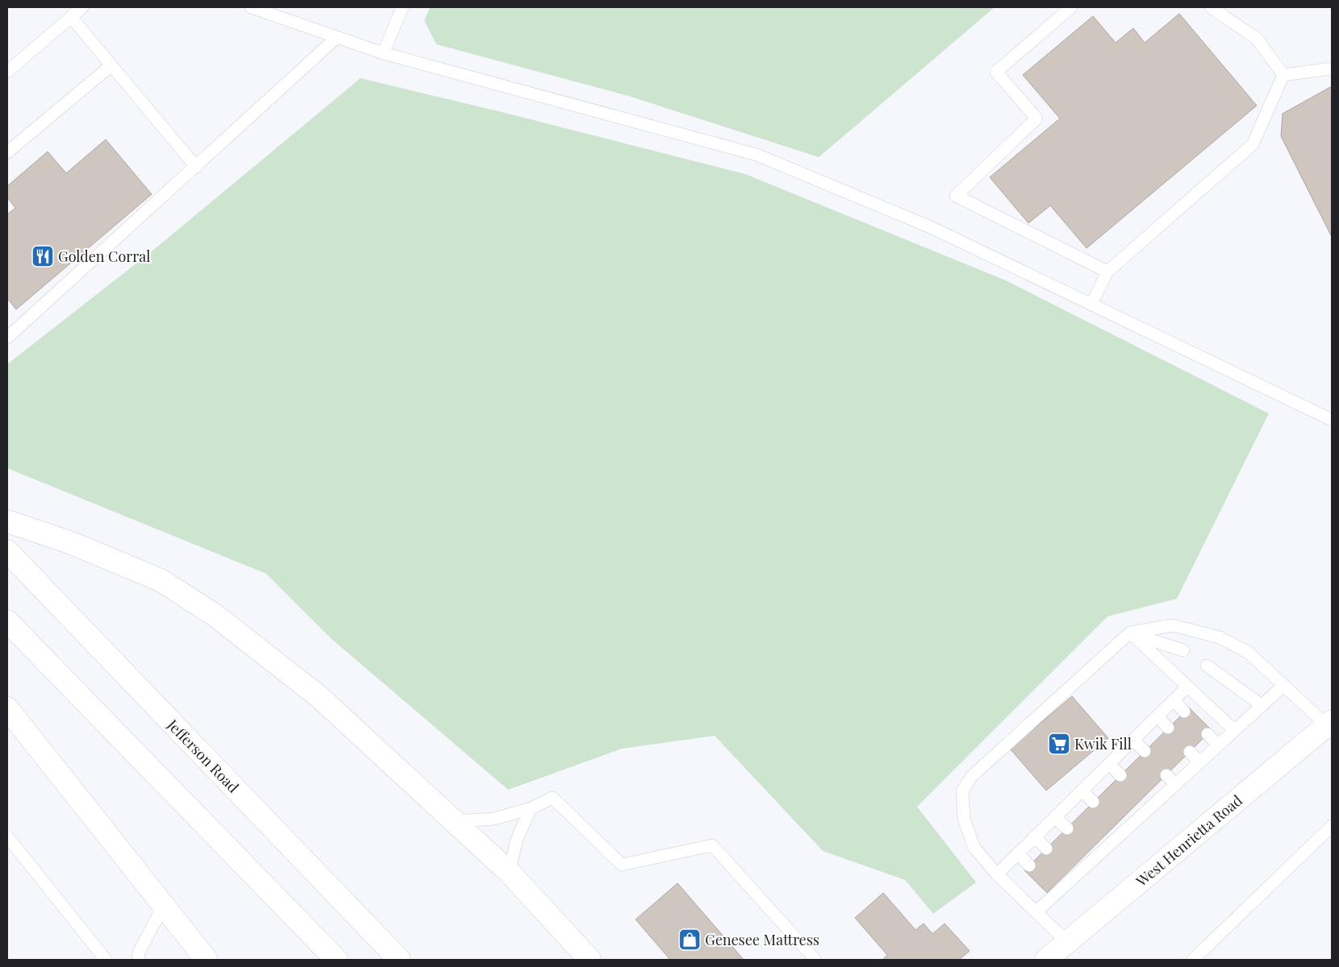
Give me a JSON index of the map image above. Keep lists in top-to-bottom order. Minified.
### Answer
{"streets":{"main road":["Jefferson Road","West Henrietta Road"]},"places":{"restaurant":["Golden Corral"],"supermarket":["Kwik Fill"],"shop":["Genesee Mattress"]}}
